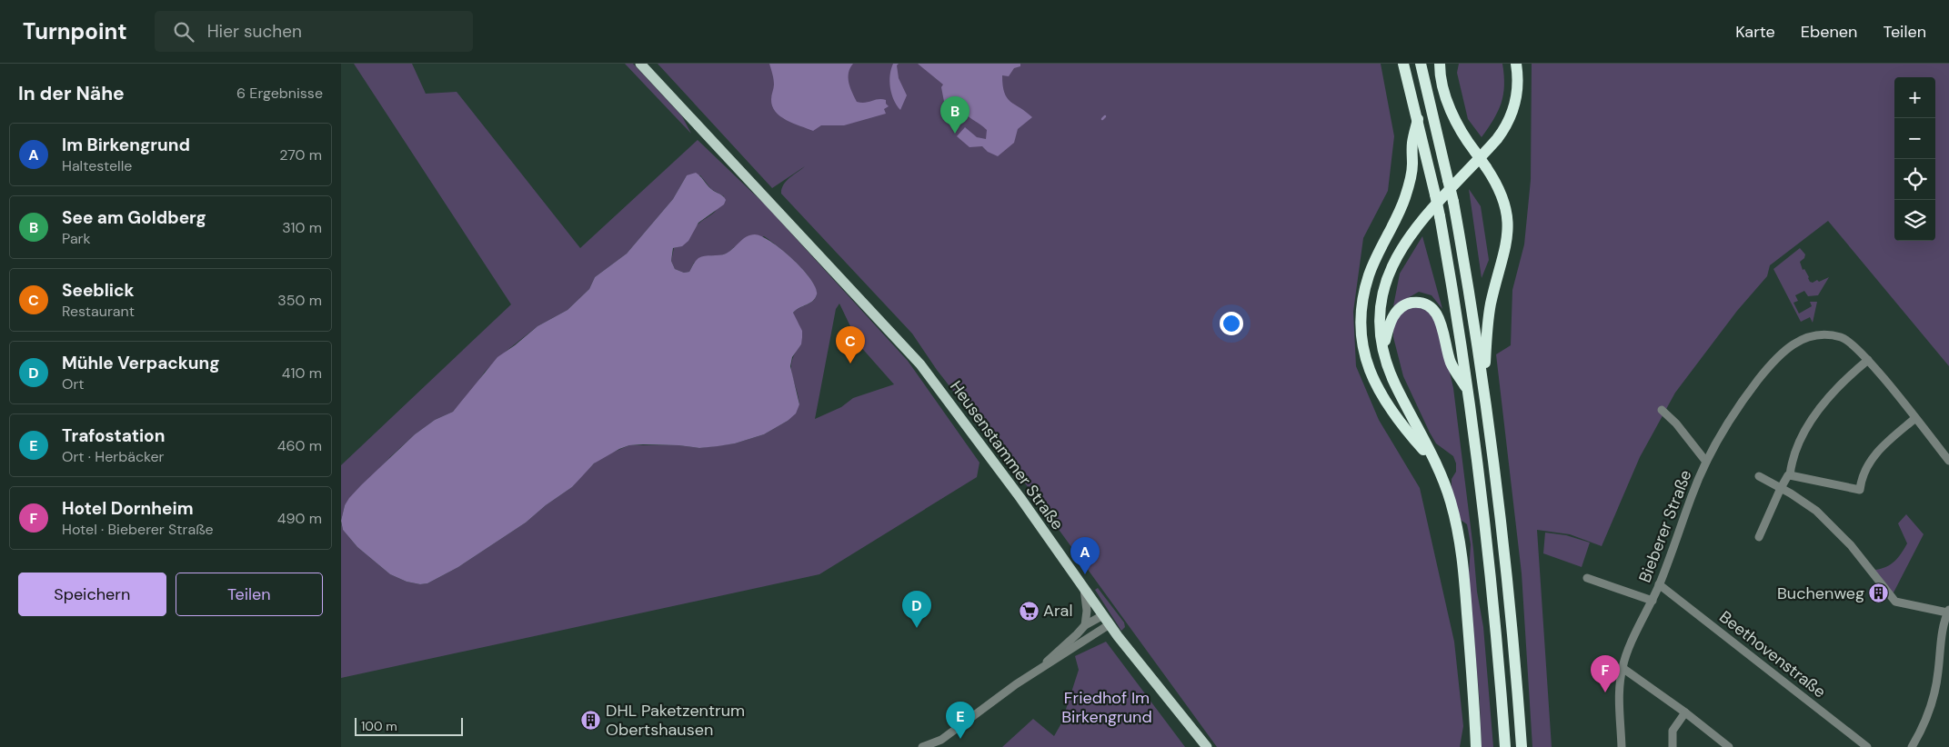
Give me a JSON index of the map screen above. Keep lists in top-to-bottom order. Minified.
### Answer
{"streets":{"main road":["Heusenstammer Straße"],"street":["Bieberer Straße","Beethovenstraße"]},"crossings":[["Bieberer Straße","Beethovenstraße"]],"parks":["Friedhof Im Birkengrund"],"places":{"building":["Buchenweg","DHL Paketzentrum Obertshausen"],"supermarket":["Aral"]},"scale_bar":"100 m","page":{"header":"Turnpoint","search":"Hier suchen","nav":["Karte","Ebenen","Teilen"],"heading":["In der Nähe","6 Ergebnisse"],"map_buttons":["+","−"],"pins":["B","C","A","D","F","E"],"list":[{"mark":"A","name":"Im Birkengrund","note":"Haltestelle","value":"270 m"},{"mark":"B","name":"See am Goldberg","note":"Park","value":"310 m"},{"mark":"C","name":"Seeblick","note":"Restaurant","value":"350 m"},{"mark":"D","name":"Mühle Verpackung","note":"Ort","value":"410 m"},{"mark":"E","name":"Trafostation","note":"Ort · Herbäcker","value":"460 m"},{"mark":"F","name":"Hotel Dornheim","note":"Hotel · Bieberer Straße","value":"490 m"}],"buttons":["Speichern","Teilen"],"scale":"100 m"}}
